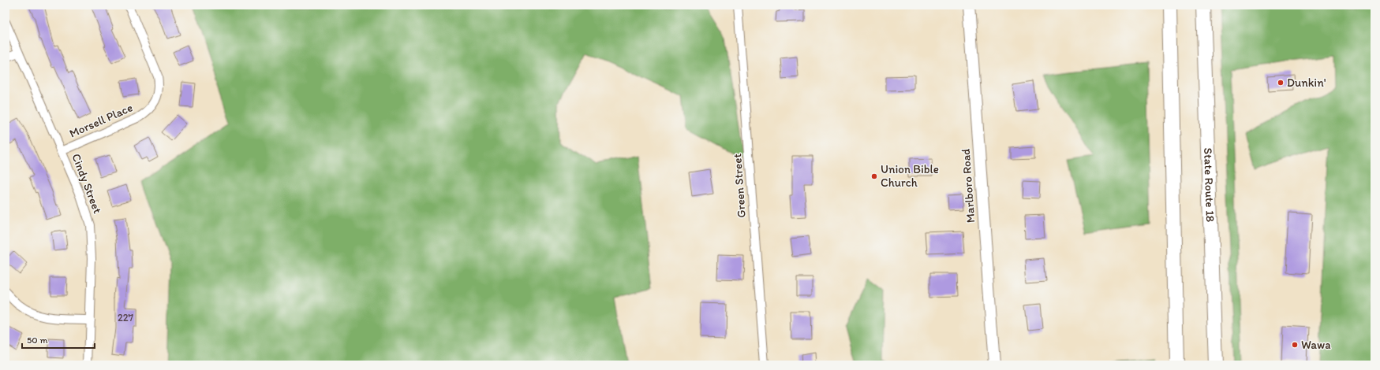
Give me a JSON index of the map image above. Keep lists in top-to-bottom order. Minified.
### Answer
{"streets":{"highway":["State Route 18"],"street":["Morsell Place","Cindy Street","Green Street","Marlboro Road"]},"crossings":[["Morsell Place","Cindy Street"]],"places":["Dunkin'","Union Bible Church","Wawa"],"house_numbers":["227"],"scale_bar":"50 m"}
